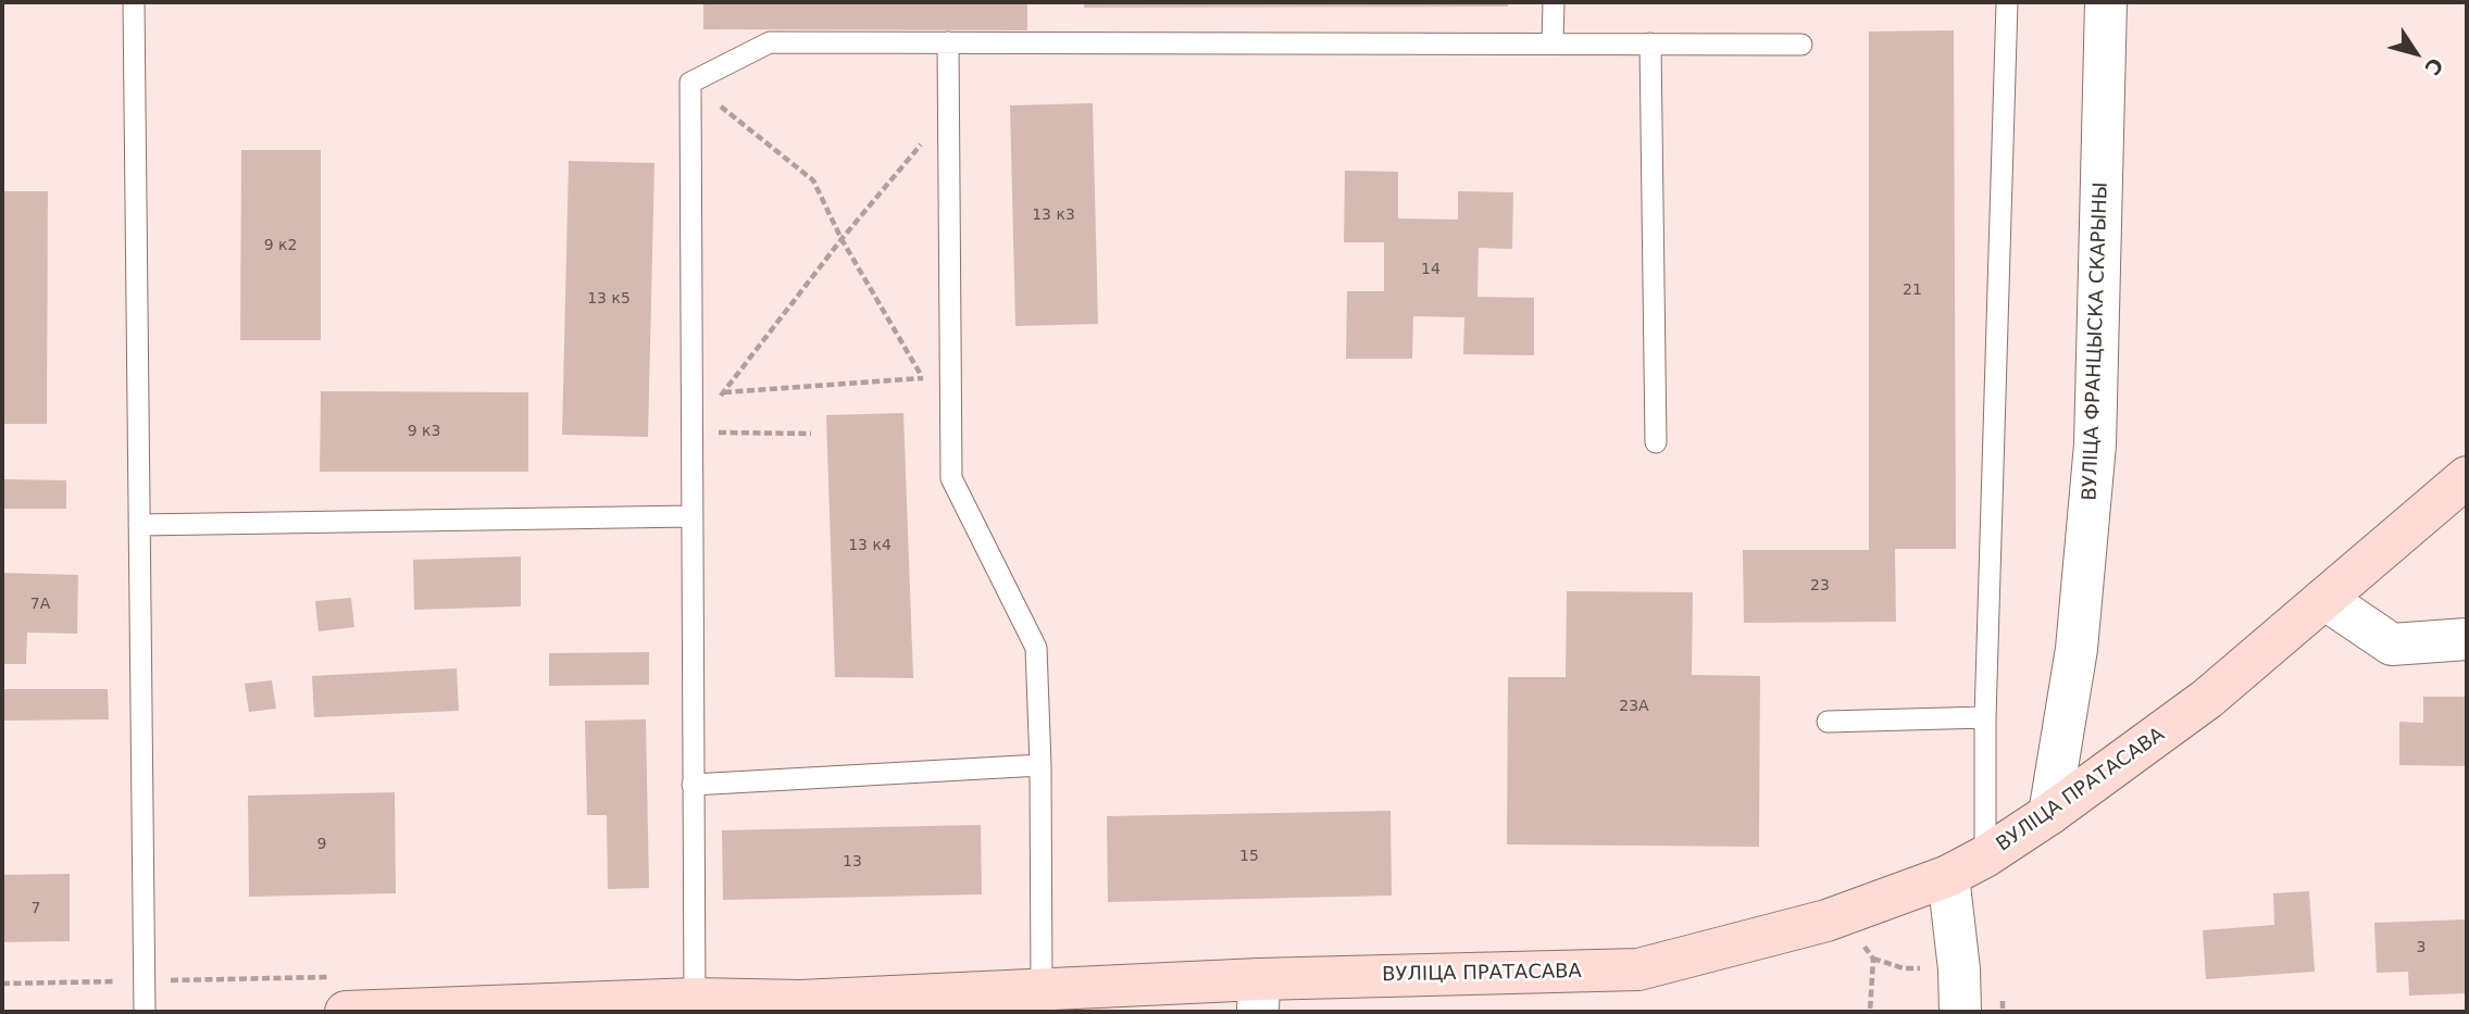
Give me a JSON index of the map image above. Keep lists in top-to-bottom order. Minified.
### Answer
{"streets":{"main road":["ВУЛІЦА ПРАТАСАВА"],"street":["ВУЛІЦА ФРАНЦЫСКА СКАРЫНЫ"]},"crossings":[["ВУЛІЦА ФРАНЦЫСКА СКАРЫНЫ","ВУЛІЦА ПРАТАСАВА"]],"house_numbers":["13 к3","9 к2","14","21","13 к5","9 к3","13 к4","23","7А","23А","9","15","13","7","3"],"north":"bottom right"}
